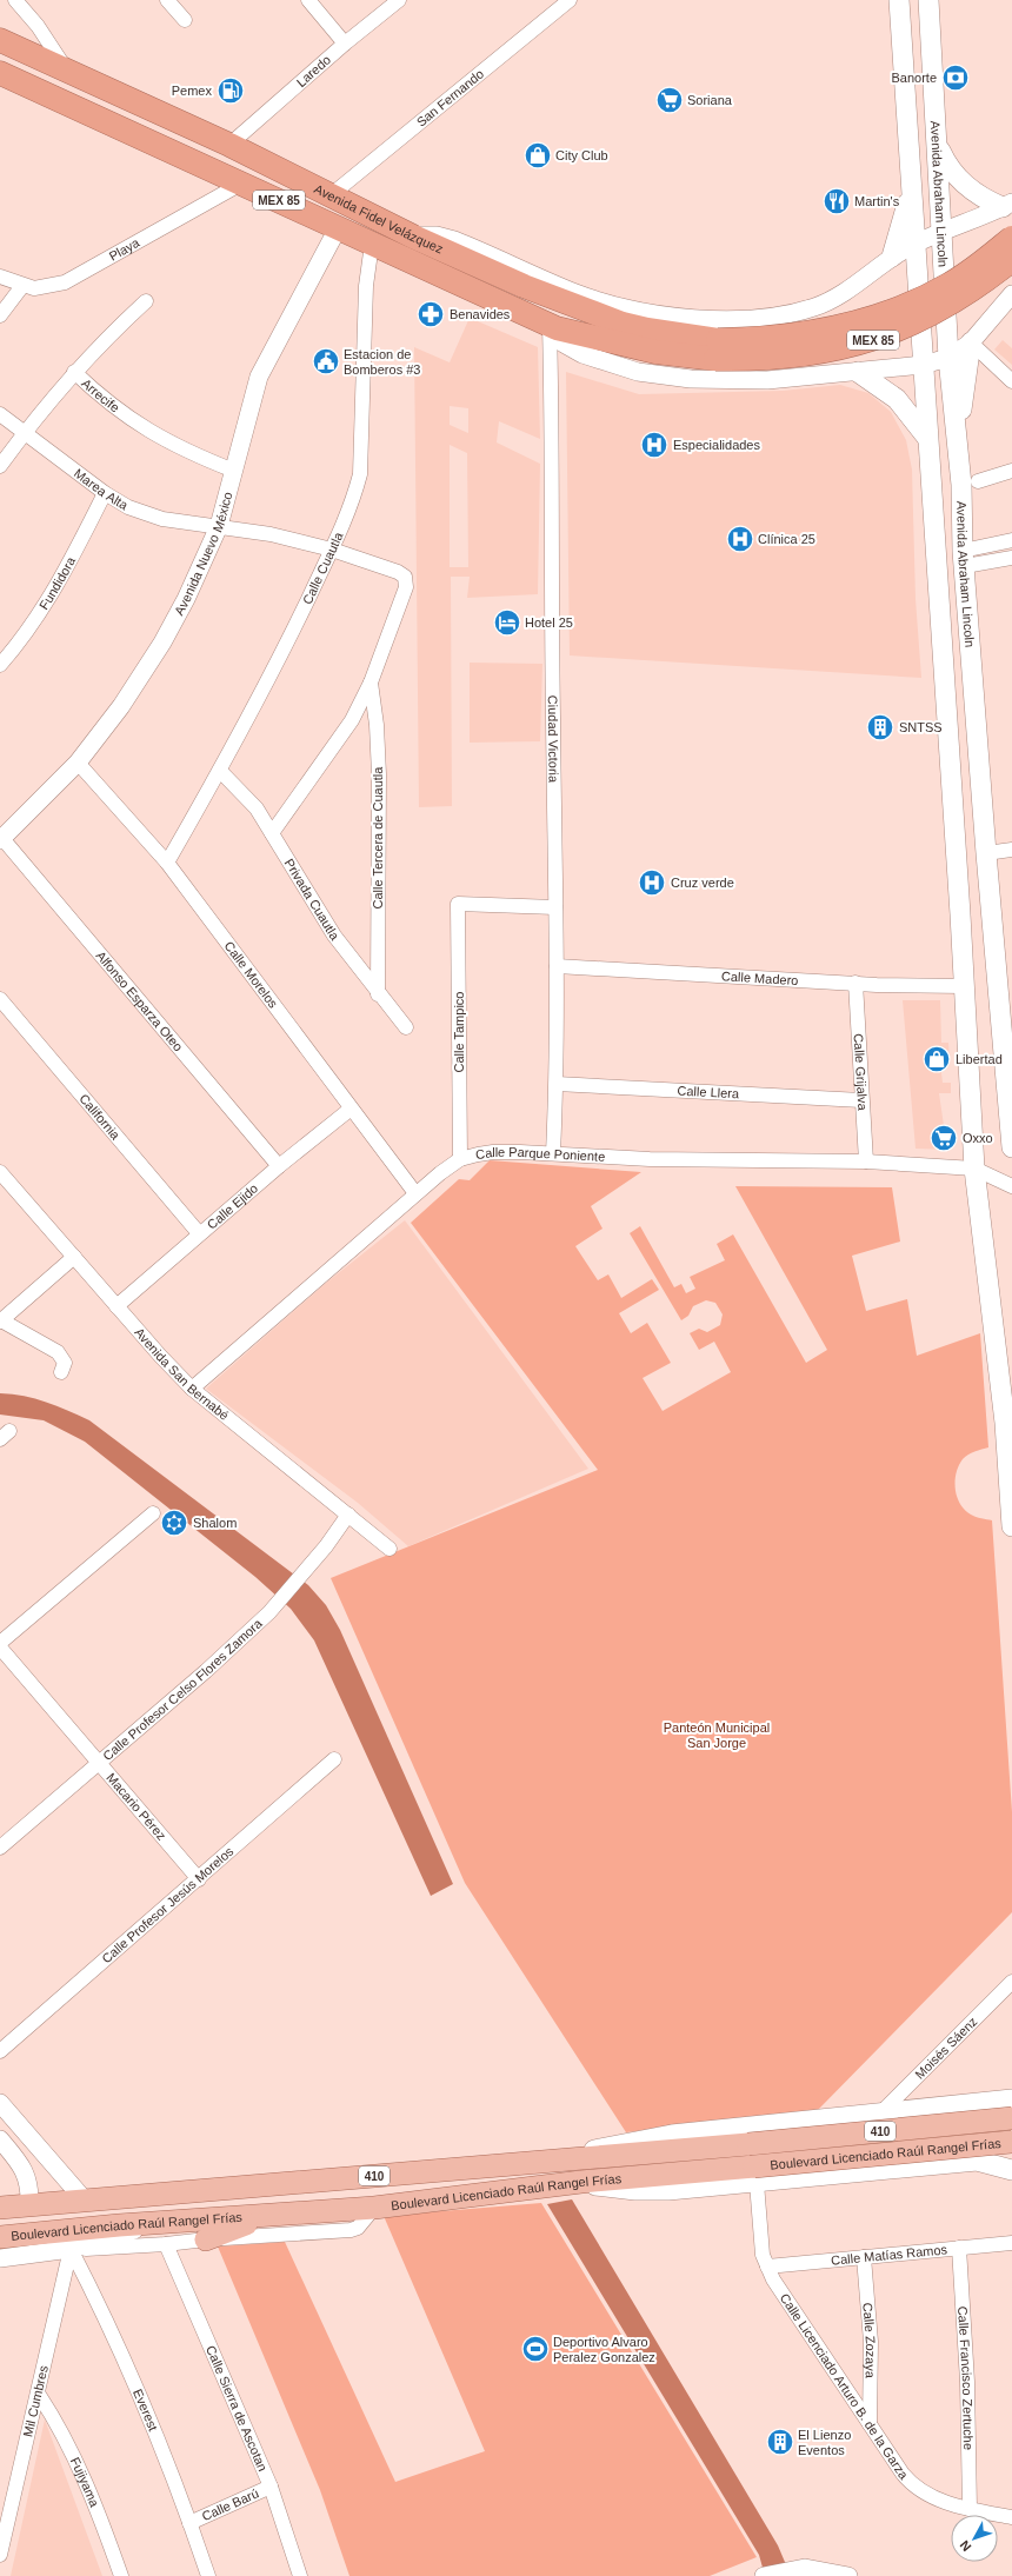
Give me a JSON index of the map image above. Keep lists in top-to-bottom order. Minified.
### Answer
{"streets":{"highway":["MEX 85","Avenida Fidel Velázquez"],"main road":["Avenida Abraham Lincoln","410","Boulevard Licenciado Raúl Rangel Frías"],"street":["Laredo","San Fernando","Playa","Arrecife","Marea Alta","Avenida Nuevo México","Calle Cuautla","Fundidora","Ciudad Victoria","Calle Tercera de Cuautla","Privada Cuautla","Calle Morelos","Calle Madero","Alfonso Esparza Oteo","Calle Tampico","Calle Grijalva","Calle Llera","California","Calle Parque Poniente","Calle Ejido","Avenida San Bernabé","Calle Profesor Celso Flores Zamora","Macario Pérez","Calle Profesor Jesús Morelos","Moisés Sáenz","Calle Matías Ramos","Calle Zozaya","Calle Francisco Zertuche","Calle Licenciado Arturo B. de la Garza","Mil Cumbres","Calle Sierra de Ascotan","Everest","Fujiyama","Calle Barú"]},"crossings":[["Laredo","Avenida Fidel Velázquez"],["San Fernando","Avenida Fidel Velázquez"],["MEX 85","Avenida Fidel Velázquez"],["Avenida Fidel Velázquez","Playa"],["Avenida Fidel Velázquez","Avenida Nuevo México"],["Avenida Fidel Velázquez","Calle Cuautla"],["Avenida Fidel Velázquez","Ciudad Victoria"],["Arrecife","Marea Alta"],["Arrecife","Avenida Nuevo México"],["Marea Alta","Avenida Nuevo México"],["Marea Alta","Calle Cuautla"],["Marea Alta","Fundidora"],["Marea Alta","Calle Tercera de Cuautla"],["Avenida Nuevo México","Calle Morelos"],["Avenida Nuevo México","Alfonso Esparza Oteo"],["Calle Cuautla","Privada Cuautla"],["Calle Cuautla","Calle Morelos"],["Ciudad Victoria","Calle Madero"],["Ciudad Victoria","Calle Tampico"],["Ciudad Victoria","Calle Llera"],["Ciudad Victoria","Calle Parque Poniente"],["Calle Tercera de Cuautla","Privada Cuautla"],["Calle Morelos","Calle Parque Poniente"],["Calle Morelos","Calle Ejido"],["Calle Madero","Calle Grijalva"],["Alfonso Esparza Oteo","Calle Ejido"],["Calle Tampico","Calle Parque Poniente"],["Calle Grijalva","Calle Llera"],["Calle Grijalva","Calle Parque Poniente"],["California","Calle Ejido"],["Calle Parque Poniente","Avenida San Bernabé"],["Calle Ejido","Avenida San Bernabé"],["Avenida San Bernabé","Calle Profesor Celso Flores Zamora"],["Calle Profesor Celso Flores Zamora","Macario Pérez"],["Macario Pérez","Calle Profesor Jesús Morelos"],["Boulevard Licenciado Raúl Rangel Frías","Calle Licenciado Arturo B. de la Garza"],["Boulevard Licenciado Raúl Rangel Frías","Mil Cumbres"],["Boulevard Licenciado Raúl Rangel Frías","Everest"],["Calle Matías Ramos","Calle Zozaya"],["Calle Matías Ramos","Calle Francisco Zertuche"],["Calle Matías Ramos","Calle Licenciado Arturo B. de la Garza"],["Calle Zozaya","Calle Licenciado Arturo B. de la Garza"],["Calle Francisco Zertuche","Calle Licenciado Arturo B. de la Garza"],["Mil Cumbres","Everest"],["Mil Cumbres","Fujiyama"],["Calle Sierra de Ascotan","Calle Barú"],["Everest","Calle Barú"]],"parks":["Panteón Municipal San Jorge"],"places":{"bank":["Banorte"],"fuel station":["Pemex"],"supermarket":["Soriana","Oxxo"],"shop":["City Club","Libertad"],"restaurant":["Martin's"],"pharmacy":["Benavides"],"public building":["Estacion de Bomberos #3"],"hospital":["Especialidades","Clínica 25","Cruz verde"],"hotel":["Hotel 25"],"building":["SNTSS","El Lienzo Eventos"],"synagogue":["Shalom"],"sports":["Deportivo Alvaro Peralez Gonzalez"]},"north":"bottom left"}
